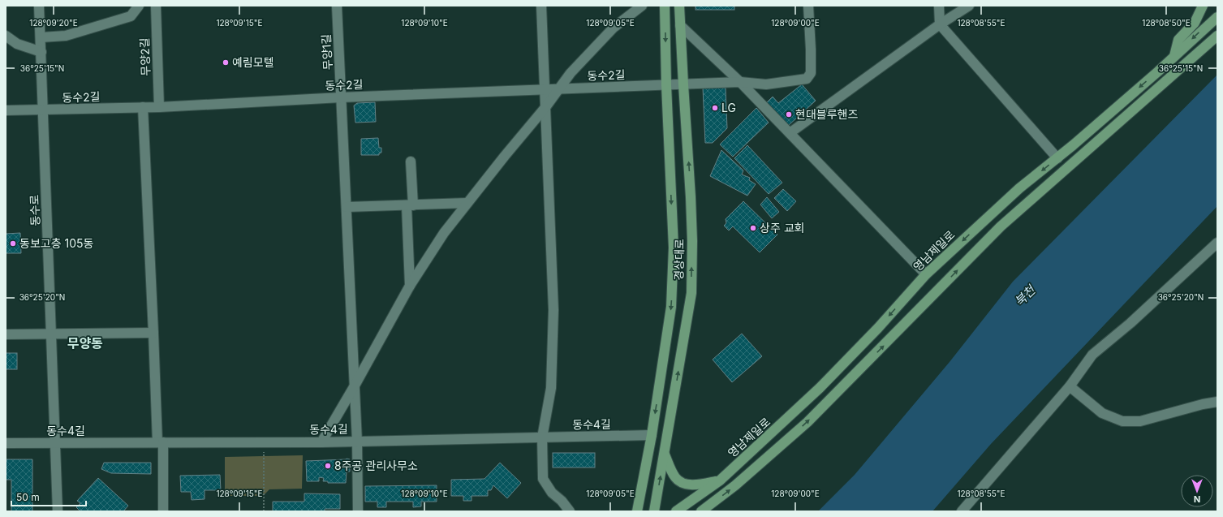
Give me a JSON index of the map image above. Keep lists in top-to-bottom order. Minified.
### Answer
{"streets":{"main road":["영남제일로","경상대로"],"street":["무양1길","무양2길","동수2길","동수로","동수4길"]},"crossings":[["무양1길","동수2길"],["무양1길","동수4길"],["무양2길","동수2길"],["동수2길","동수로"],["동수2길","경상대로"],["동수로","동수4길"],["경상대로","동수4길"]],"districts":["무양동"],"water":["북천"],"places":["예림모텔","LG","현대블루핸즈","상주 교회","동보고층 105동","8주공 관리사무소"],"scale_bar":"50 m","north":"bottom","coordinates":["128°09'20\"E","128°09'15\"E","128°09'10\"E","128°09'05\"E","128°09'00\"E","128°08'55\"E","128°08'50\"E","36°25'15\"N","36°25'20\"N"]}
